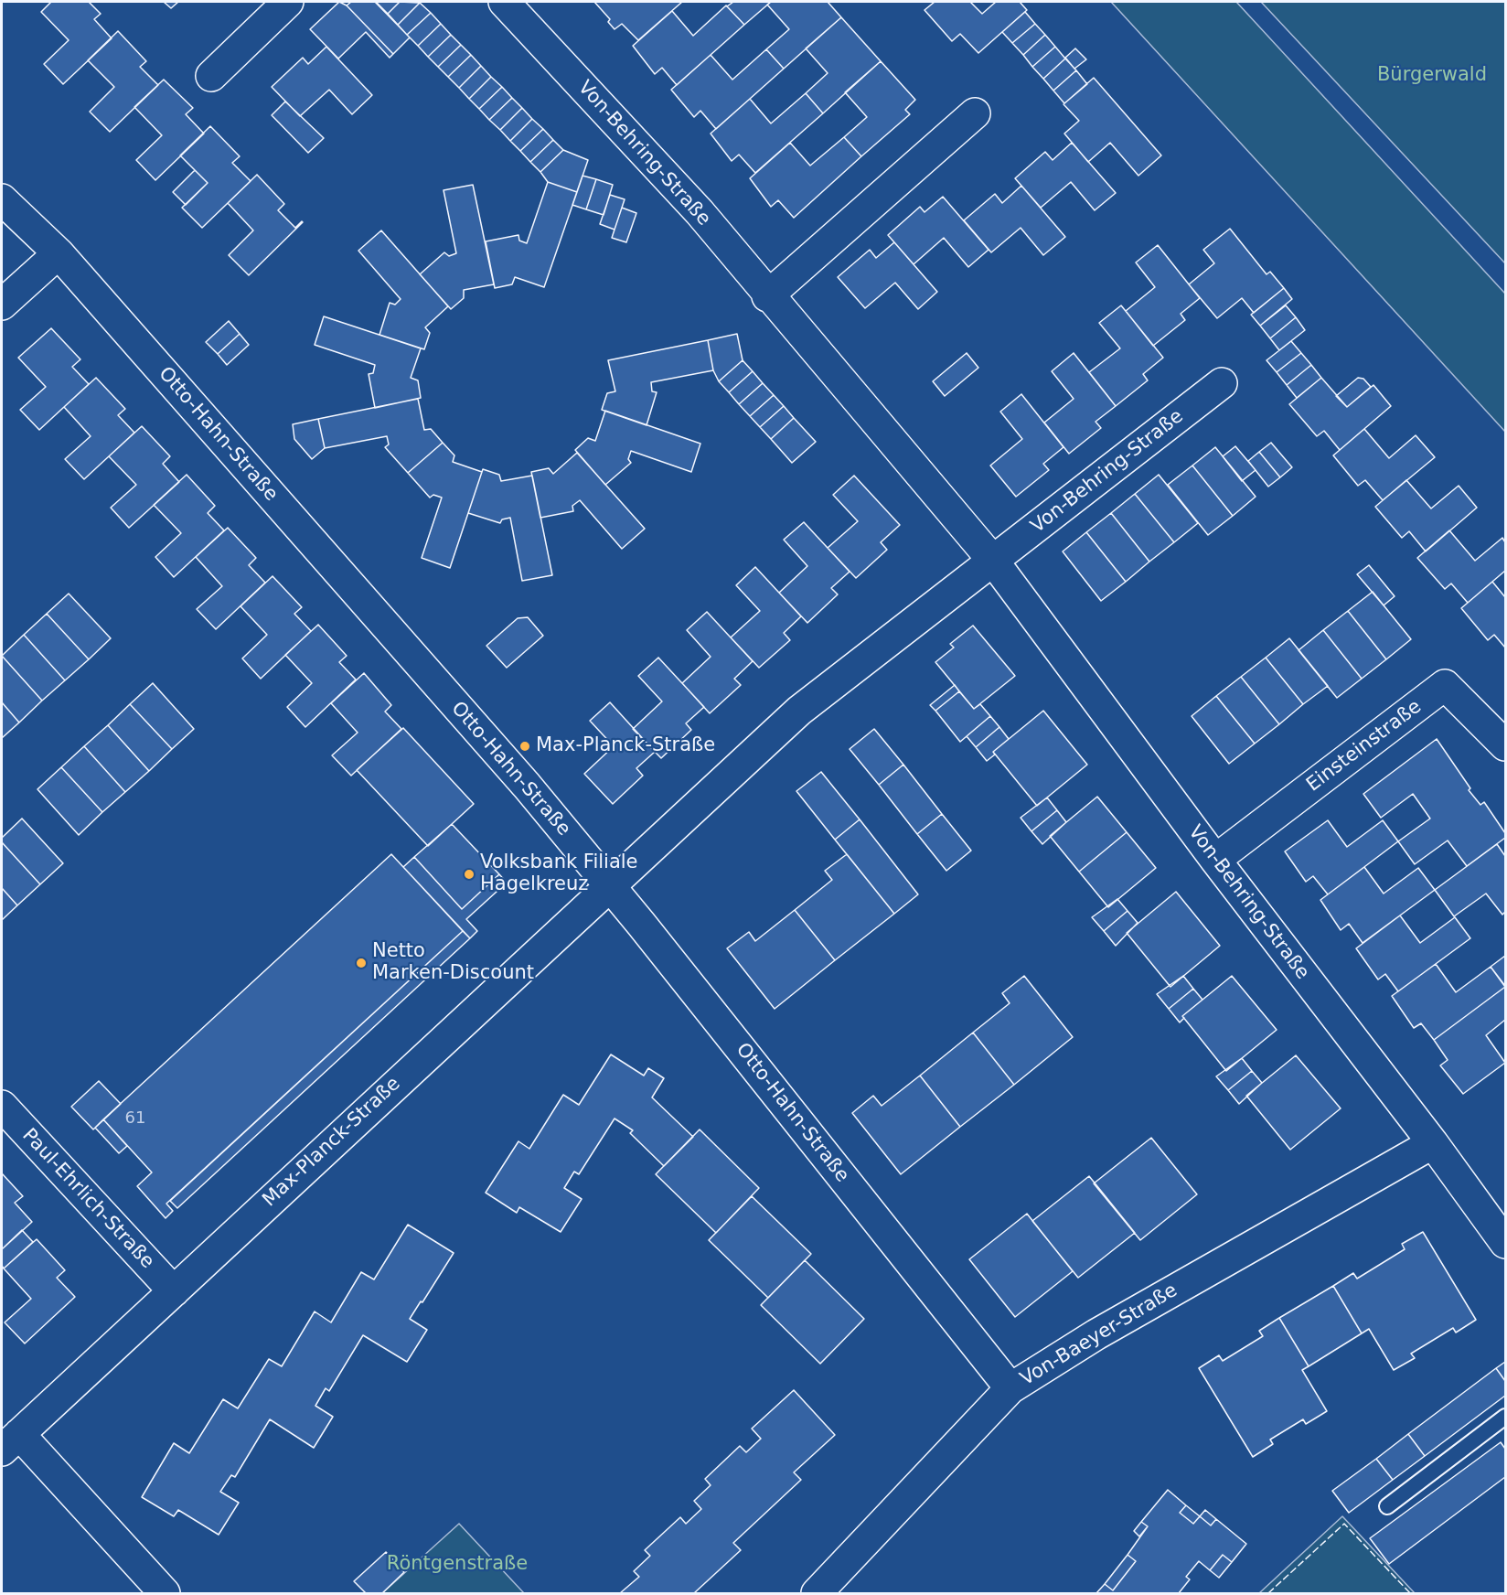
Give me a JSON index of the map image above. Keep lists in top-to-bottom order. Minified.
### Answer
{"streets":{"street":["Von-Behring-Straße","Otto-Hahn-Straße","Einsteinstraße","Max-Planck-Straße","Paul-Ehrlich-Straße","Von-Baeyer-Straße"]},"crossings":[["Von-Behring-Straße","Einsteinstraße"],["Von-Behring-Straße","Max-Planck-Straße"],["Von-Behring-Straße","Von-Baeyer-Straße"],["Otto-Hahn-Straße","Max-Planck-Straße"],["Otto-Hahn-Straße","Von-Baeyer-Straße"],["Max-Planck-Straße","Paul-Ehrlich-Straße"]],"parks":["Bürgerwald","Röntgenstraße"],"places":["Max-Planck-Straße","Volksbank Filiale Hagelkreuz","Netto Marken-Discount"],"house_numbers":["61"]}
